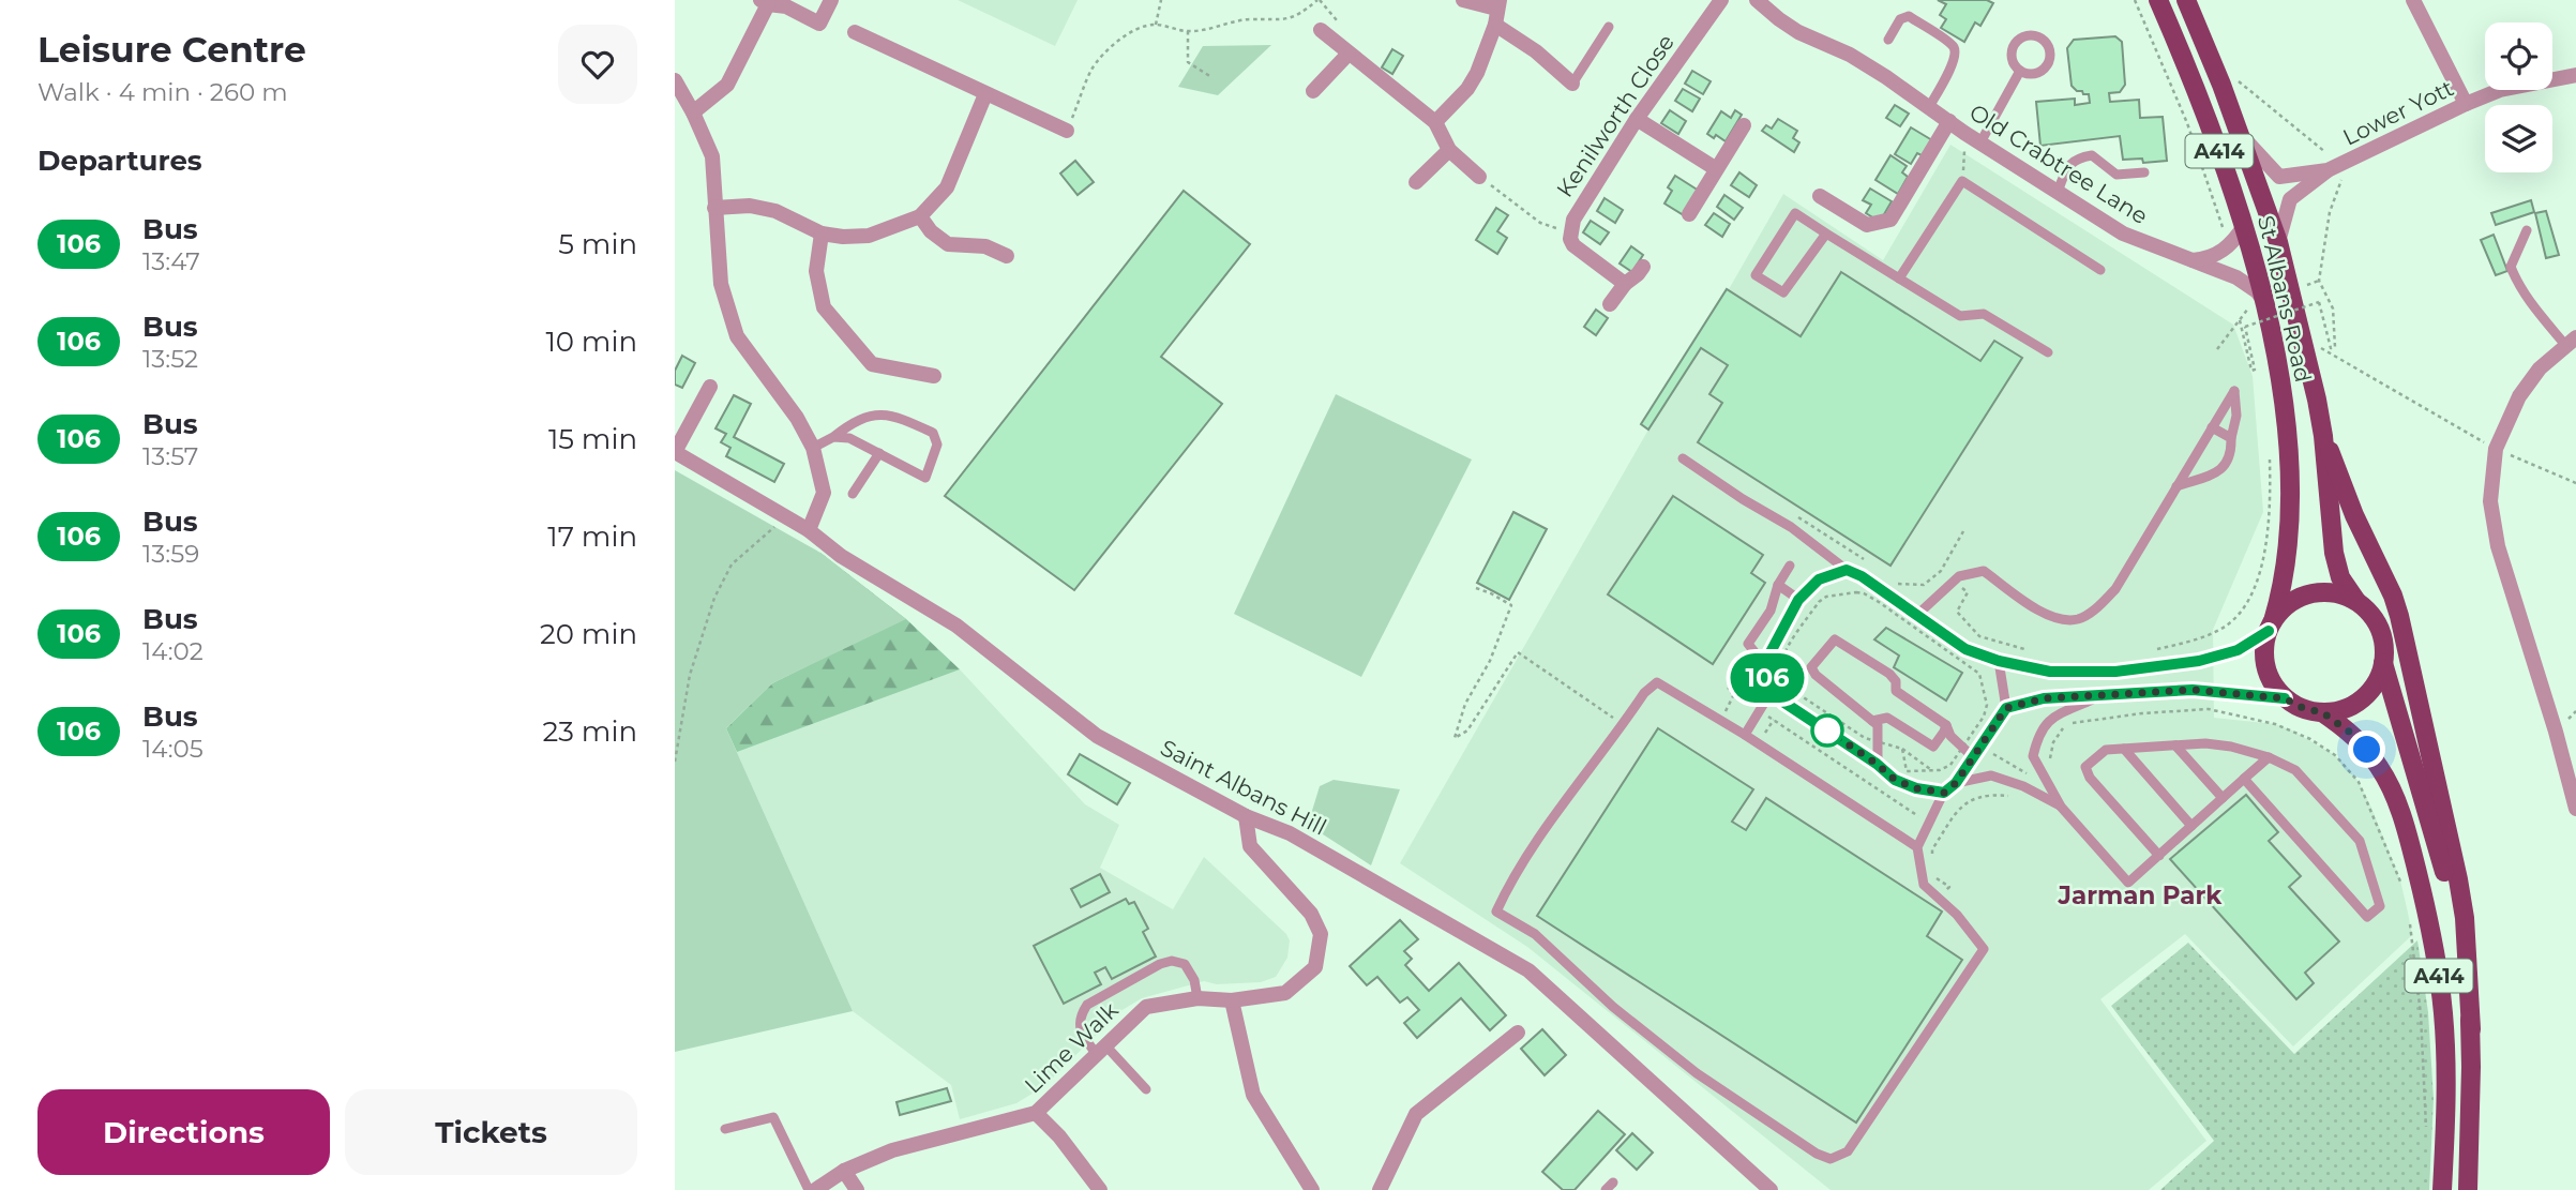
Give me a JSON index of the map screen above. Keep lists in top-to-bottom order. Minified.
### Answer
{"streets":{"main road":["A414","St Albans Road"],"street":["Lower Yott","Kenilworth Close","Old Crabtree Lane","Saint Albans Hill","Lime Walk"]},"crossings":[["Lower Yott","St Albans Road"],["A414","St Albans Road"],["Old Crabtree Lane","St Albans Road"],["Saint Albans Hill","Lime Walk"]],"districts":["Jarman Park"],"lines":["bus line 106"],"page":{"heading":[["Leisure Centre","Walk · 4 min · 260 m"],"Departures"],"on_map":"106","list":[{"mark":"106","name":"Bus","note":"13:47","value":"5 min"},{"mark":"106","name":"Bus","note":"13:52","value":"10 min"},{"mark":"106","name":"Bus","note":"13:57","value":"15 min"},{"mark":"106","name":"Bus","note":"13:59","value":"17 min"},{"mark":"106","name":"Bus","note":"14:02","value":"20 min"},{"mark":"106","name":"Bus","note":"14:05","value":"23 min"}],"buttons":["Directions","Tickets"]}}
